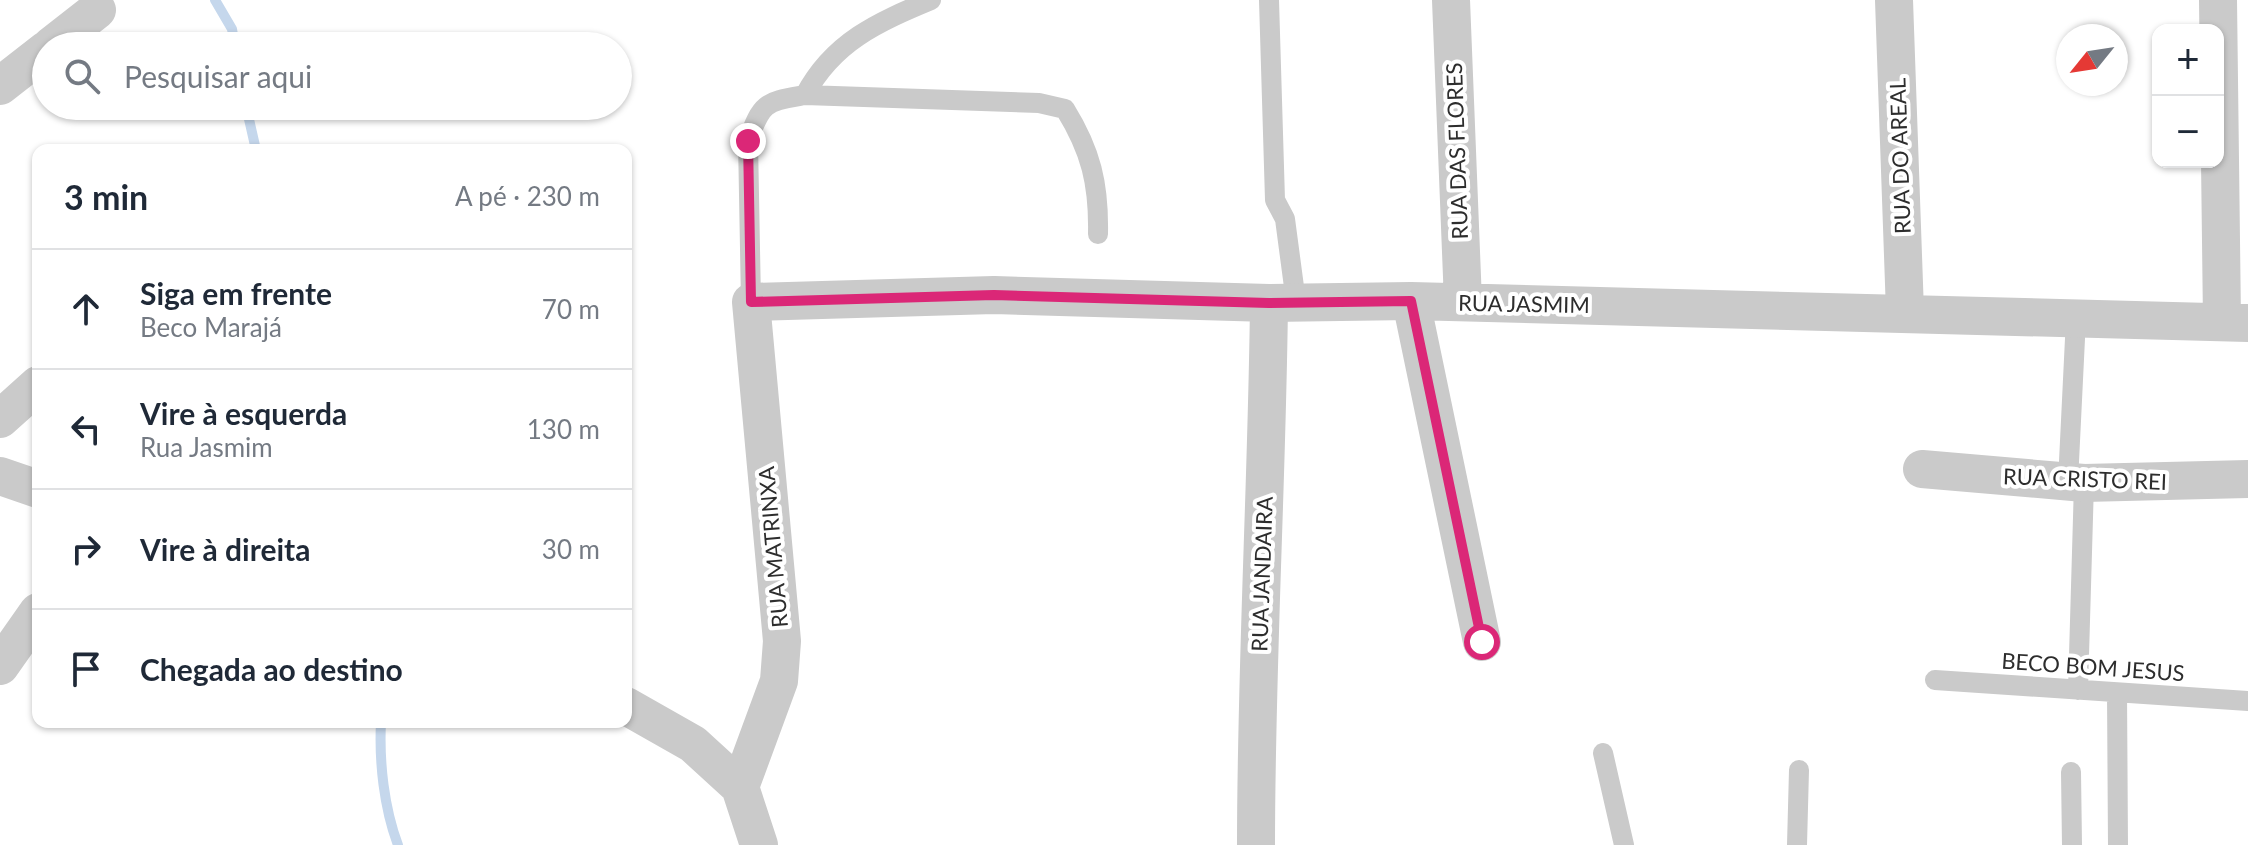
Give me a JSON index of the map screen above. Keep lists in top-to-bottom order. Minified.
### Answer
{"streets":{"street":["RUA DAS FLORES","RUA DO AREAL","RUA JASMIM","RUA CRISTO REI","RUA MATRINXA","RUA JANDAIRA"],"lane":["BECO BOM JESUS"]},"crossings":[["RUA DAS FLORES","RUA JASMIM"],["RUA DO AREAL","RUA JASMIM"],["RUA JASMIM","RUA MATRINXA"],["RUA JASMIM","RUA JANDAIRA"]],"north":"bottom left","page":{"map_buttons":["+","−"],"search":"Pesquisar aqui","heading":["3 min","A pé · 230 m"],"list":[["Siga em frente","Beco Marajá","70 m"],["Vire à esquerda","Rua Jasmim","130 m"],["Vire à direita","30 m"],"Chegada ao destino"]}}
